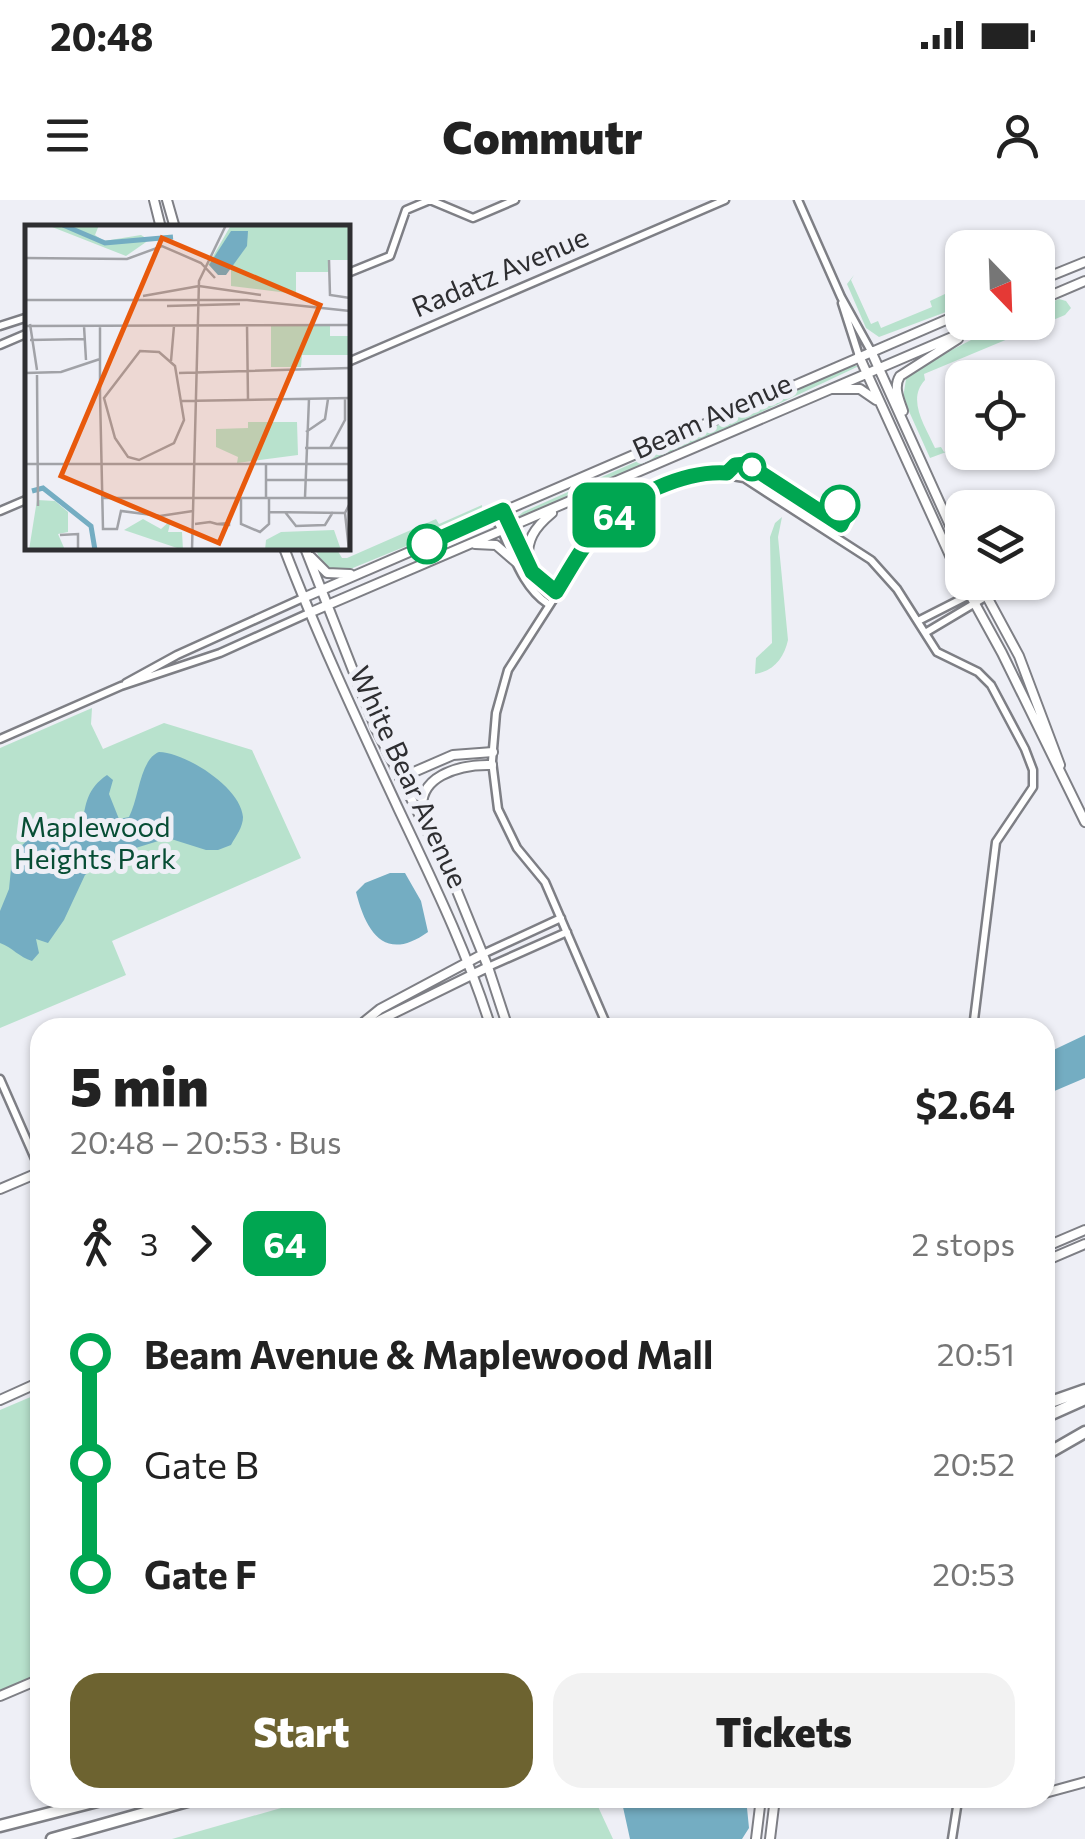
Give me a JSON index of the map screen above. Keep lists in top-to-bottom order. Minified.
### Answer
{"streets":{"street":["Radatz Avenue","Beam Avenue","White Bear Avenue"]},"crossings":[["Beam Avenue","White Bear Avenue"]],"parks":["Maplewood Heights Park"],"lines":["bus line 64"],"north":"bottom right","page":{"status":"20:48","header":"Commutr","on_map":"64","heading":["5 min","20:48 – 20:53 · Bus","$2.64"],"legs":["3","64","2 stops"],"list":[{"name":"Beam Avenue & Maplewood Mall","value":"20:51"},{"name":"Gate B","value":"20:52"},{"name":"Gate F","value":"20:53"}],"buttons":["Start","Tickets"]}}
